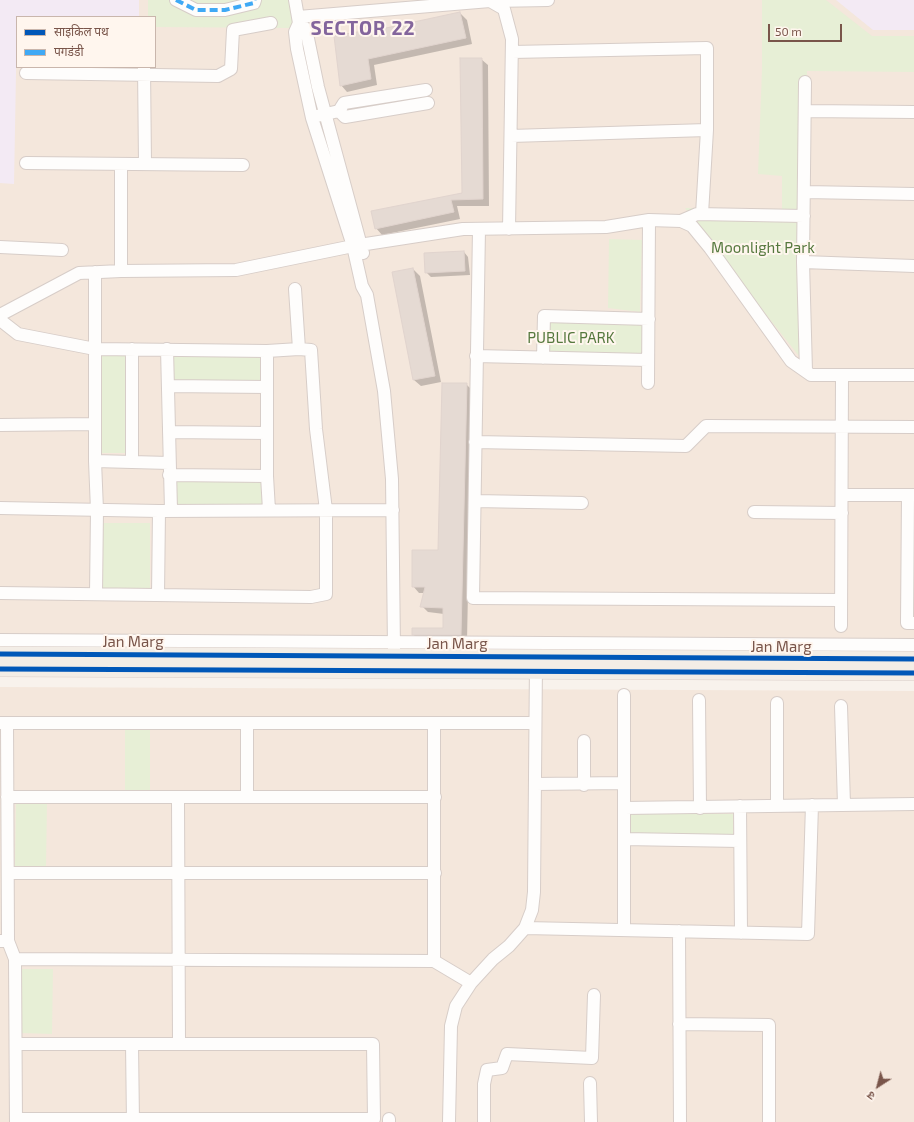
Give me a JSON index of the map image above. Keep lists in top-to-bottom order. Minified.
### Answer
{"streets":{"main road":["Jan Marg"]},"districts":["SECTOR 22"],"parks":["Moonlight Park","PUBLIC PARK"],"legend":["साइकिल पथ","पगडंडी"],"scale_bar":"50 m","north":"bottom left"}
